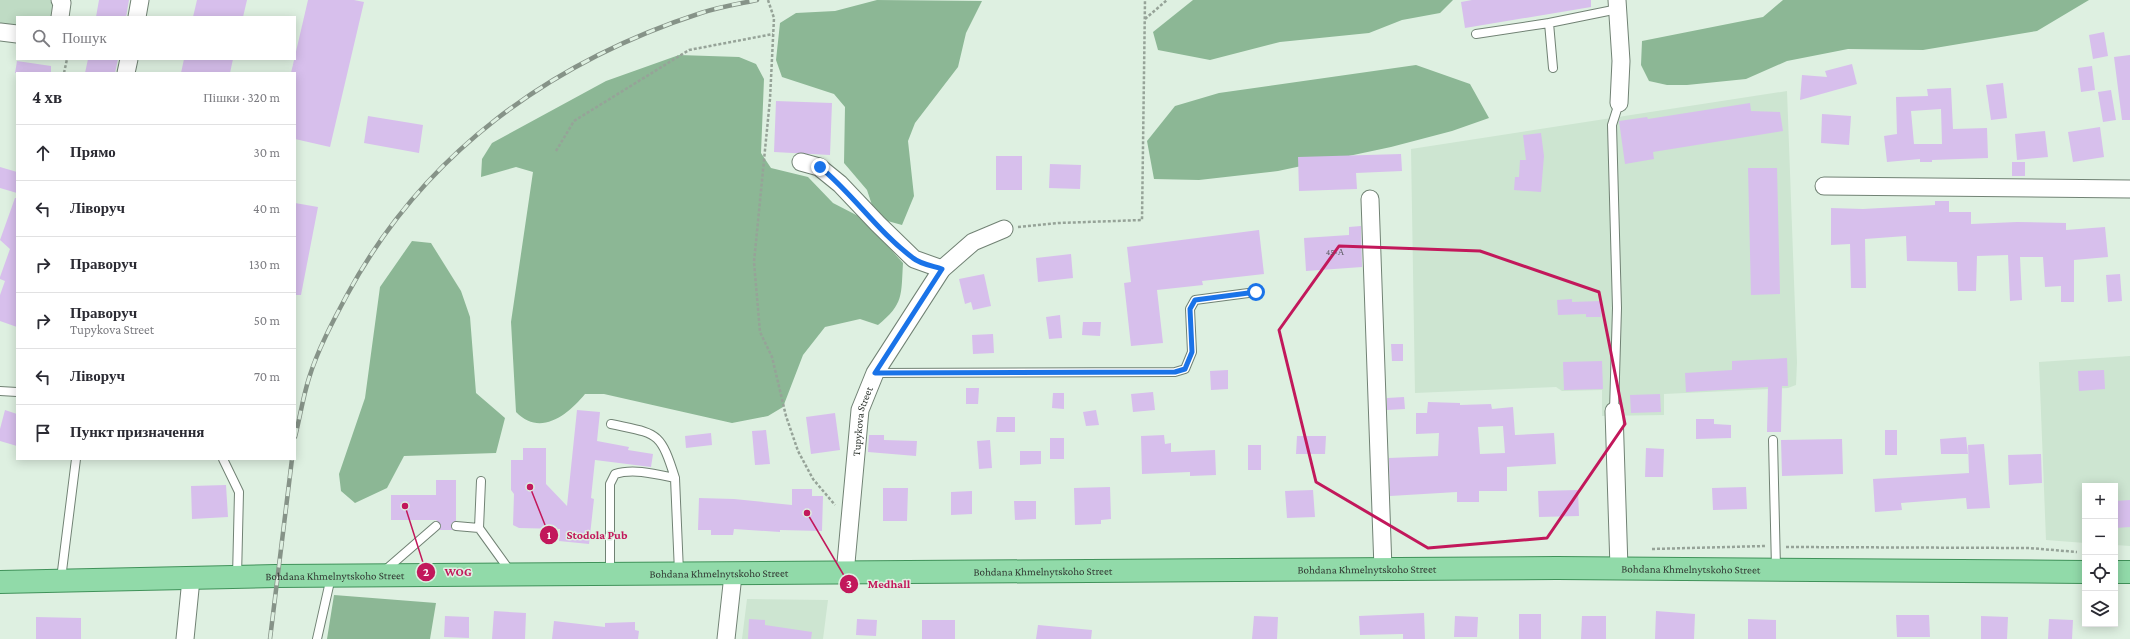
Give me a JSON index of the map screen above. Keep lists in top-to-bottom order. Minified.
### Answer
{"streets":{"main road":["Bohdana Khmelnytskoho Street"],"street":["Tupykova Street"]},"crossings":[["Tupykova Street","Bohdana Khmelnytskoho Street"]],"places":["Stodola Pub","WOG","Medhall"],"house_numbers":["45-А"],"page":{"search":"Пошук","heading":["4 хв","Пішки · 320 m"],"list":[["Прямо","30 m"],["Ліворуч","40 m"],["Праворуч","130 m"],["Праворуч","Tupykova Street","50 m"],["Ліворуч","70 m"],"Пункт призначення"],"map_buttons":["+","−"]}}
